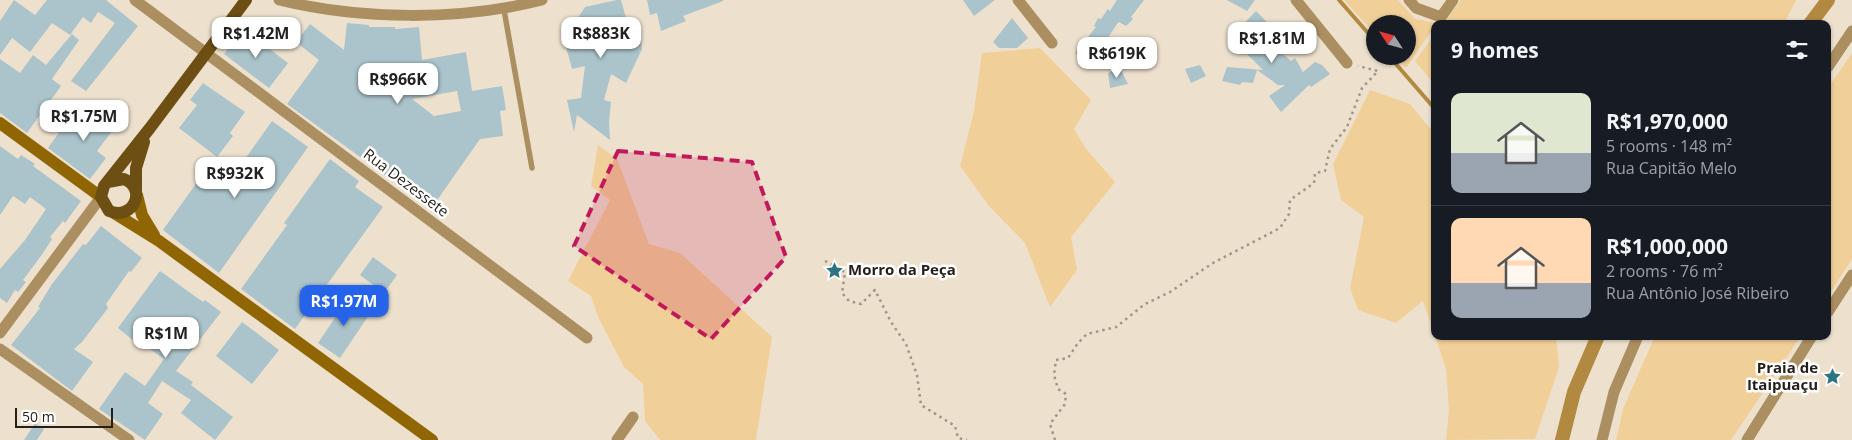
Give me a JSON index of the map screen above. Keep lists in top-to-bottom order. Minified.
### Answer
{"streets":{"street":["Rua Dezessete"]},"places":{"place":["Morro da Peça","Praia de Itaipuaçu"]},"scale_bar":"50 m","north":"top left","page":{"price":["R$1.42M","R$883K","R$1.81M","R$619K","R$966K","R$1.75M","R$932K","R$1.97M","R$1M"],"heading":"9 homes","list":[{"name":"R$1,970,000","note":"5 rooms · 148 m² · Rua Capitão Melo"},{"name":"R$1,000,000","note":"2 rooms · 76 m² · Rua Antônio José Ribeiro"}],"scale":"50 m"}}
